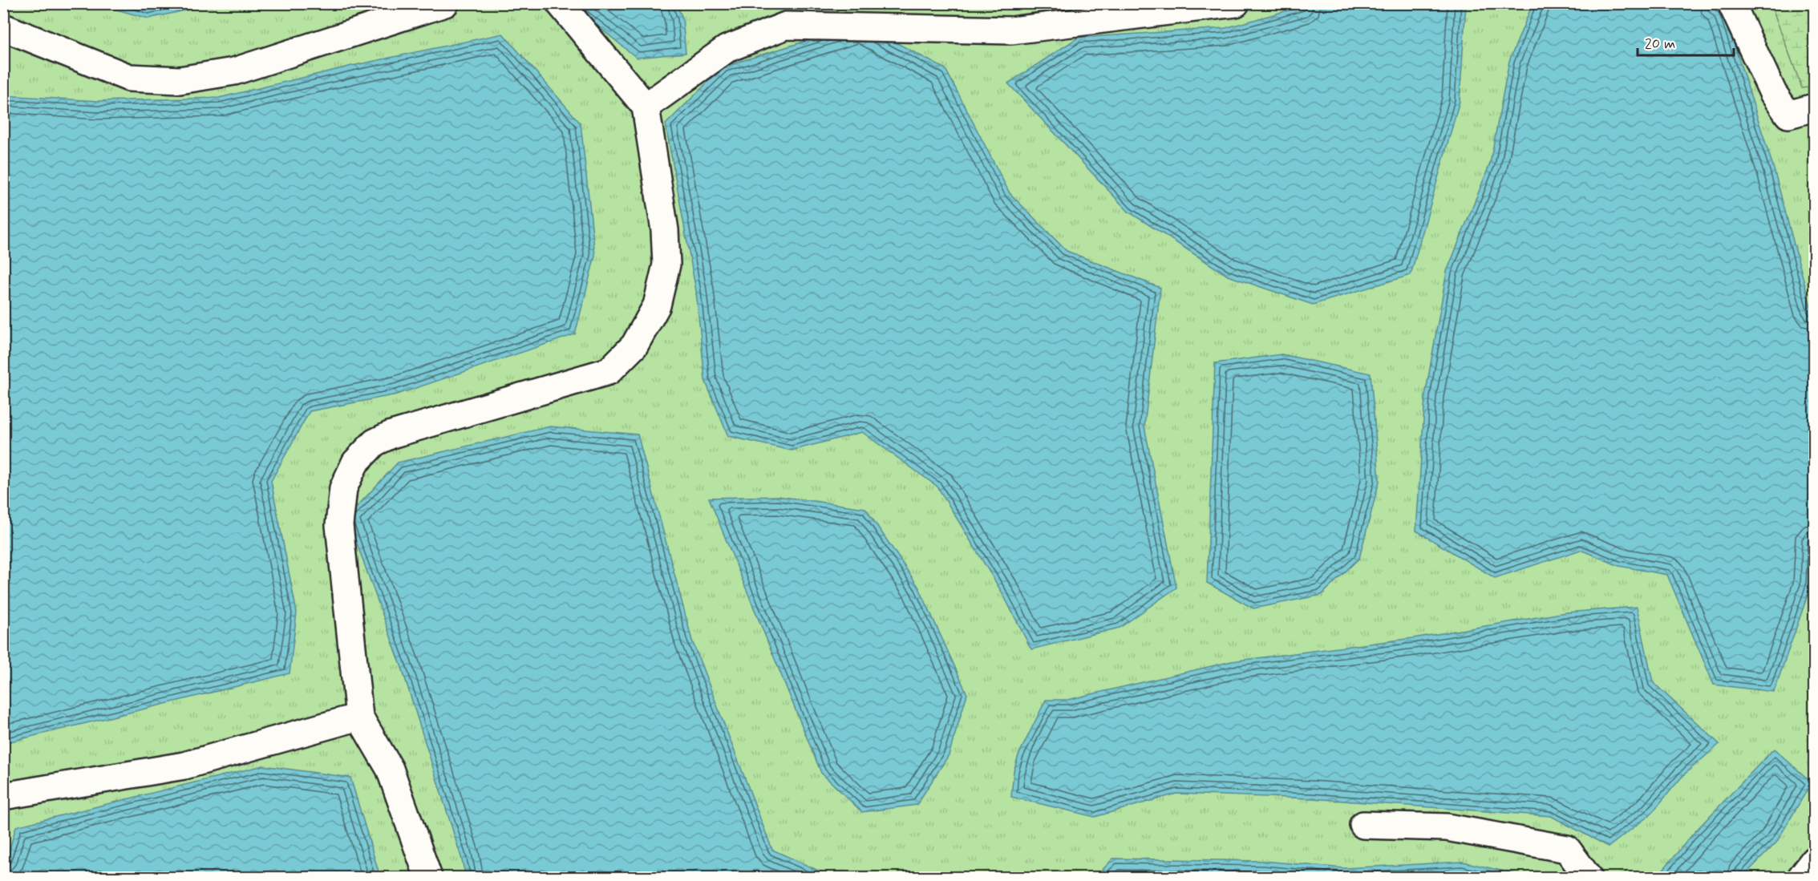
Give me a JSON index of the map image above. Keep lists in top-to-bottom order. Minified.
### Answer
{"scale_bar":"20 m"}
